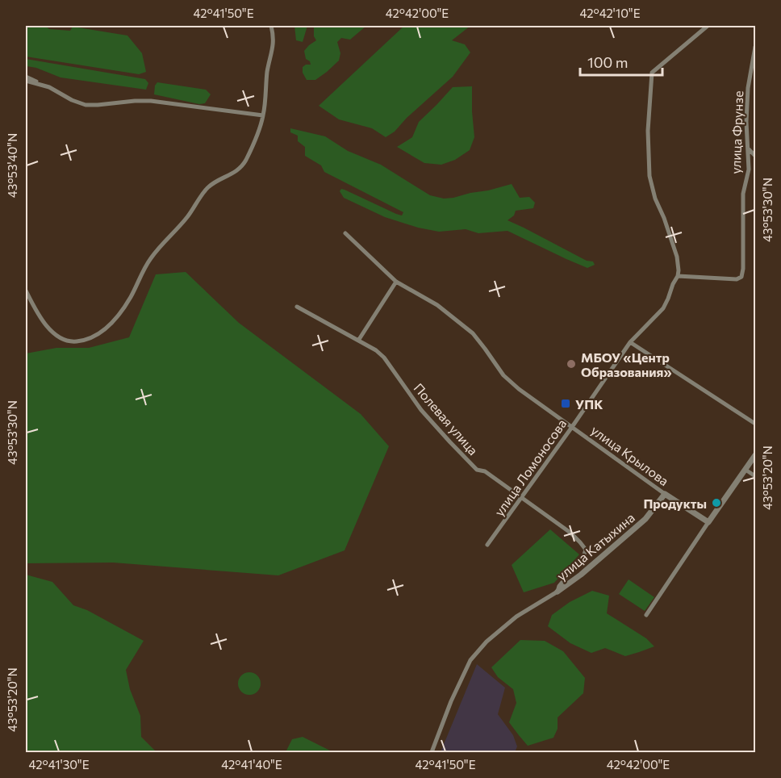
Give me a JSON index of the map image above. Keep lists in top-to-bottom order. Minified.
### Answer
{"streets":{"street":["улица Фрунзе","Полевая улица","улица Крылова","улица Ломоносова","улица Катыхина"]},"crossings":[["улица Фрунзе","улица Ломоносова"],["Полевая улица","улица Ломоносова"],["Полевая улица","улица Катыхина"],["улица Крылова","улица Ломоносова"],["улица Крылова","улица Катыхина"]],"places":{"other":["МБОУ «Центр Образования»","Продукты"],"transit":["УПК"]},"scale_bar":"100 m","coordinates":["42°41'50\"E","42°42'00\"E","42°42'10\"E","43°53'40\"N","43°53'30\"N","43°53'20\"N","42°41'30\"E","42°41'40\"E"]}
